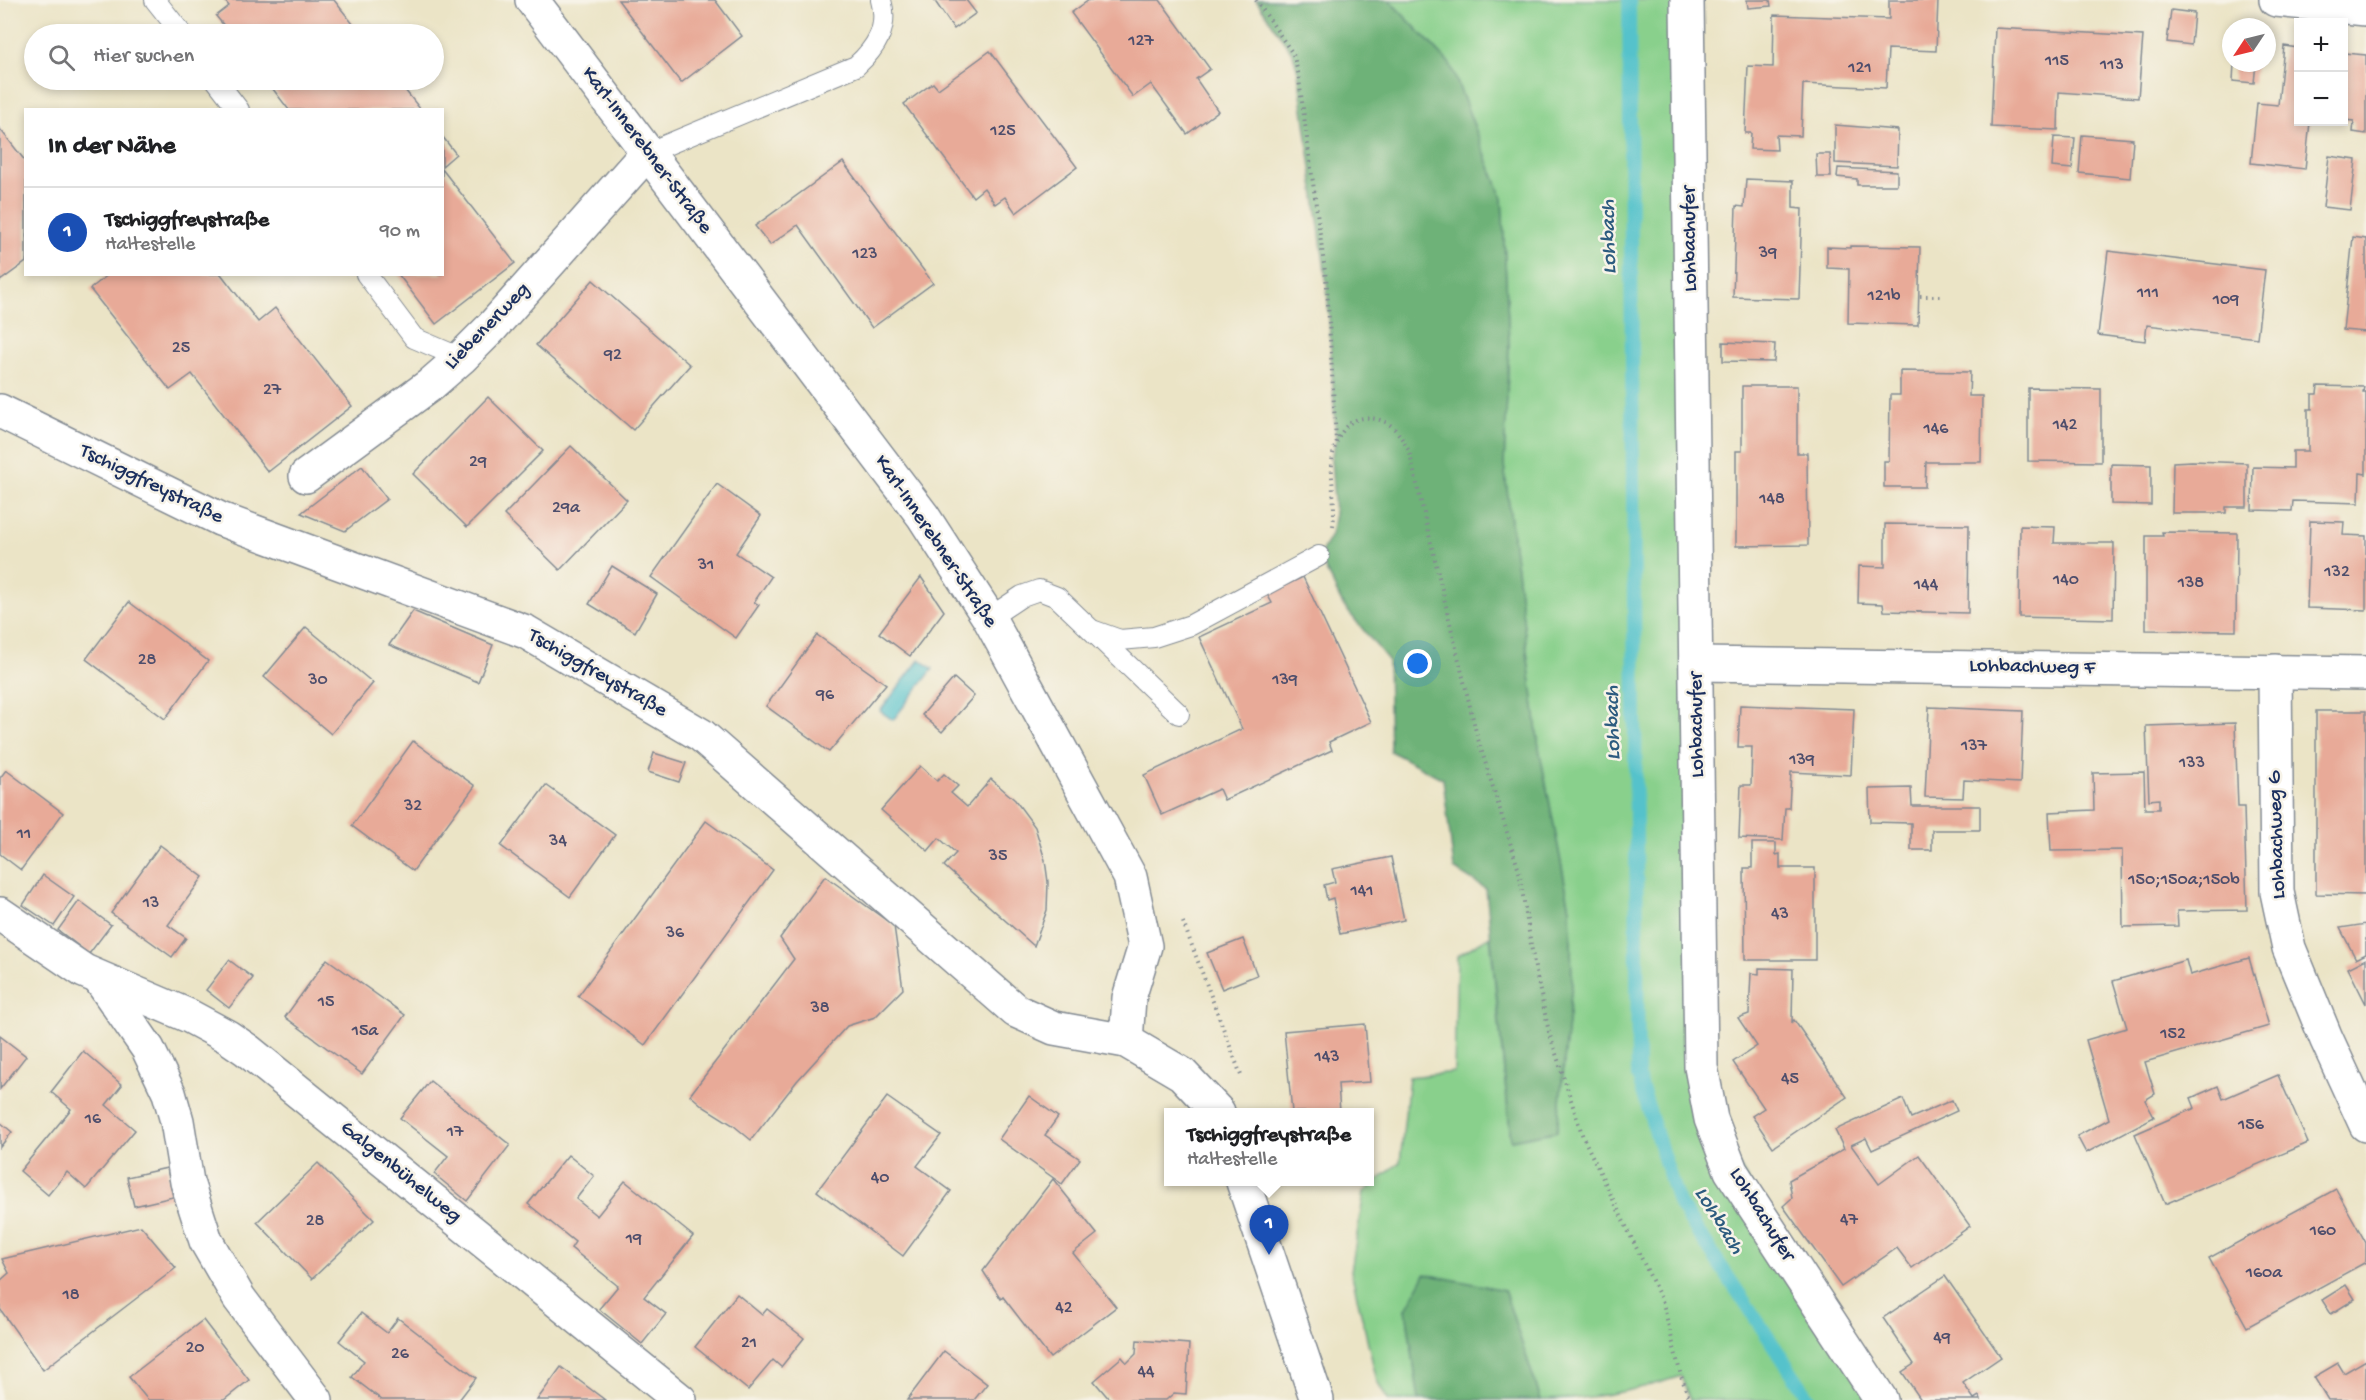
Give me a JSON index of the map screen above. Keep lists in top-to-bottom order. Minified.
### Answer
{"streets":{"street":["Karl-Innerebner-Straße","Lohbachufer","Liebenerweg","Tschiggfreystraße","Lohbachweg F","Lohbachweg G","Galgenbühelweg"]},"crossings":[["Karl-Innerebner-Straße","Liebenerweg"],["Karl-Innerebner-Straße","Tschiggfreystraße"],["Lohbachufer","Lohbachweg F"],["Lohbachweg F","Lohbachweg G"]],"water":["Lohbach"],"house_numbers":["127","115","113","121","125","39","123","111","121b","109","25","92","27","142","146","29","148","29a","31","132","140","138","144","28","30","139","96","137","139","133","32","11","34","35","150;150a;150b","141","13","43","36","15","38","15a","152","143","45","16","156","17","40","47","28","160","19","160a","18","42","49","21","20","26","44"],"north":"bottom left","page":{"map_buttons":["+","−"],"search":"Hier suchen","heading":"In der Nähe","list":[{"mark":"1","name":"Tschiggfreystraße","note":"Haltestelle","value":"90 m"}],"popup":["Tschiggfreystraße","Haltestelle"],"pins":"1"}}
